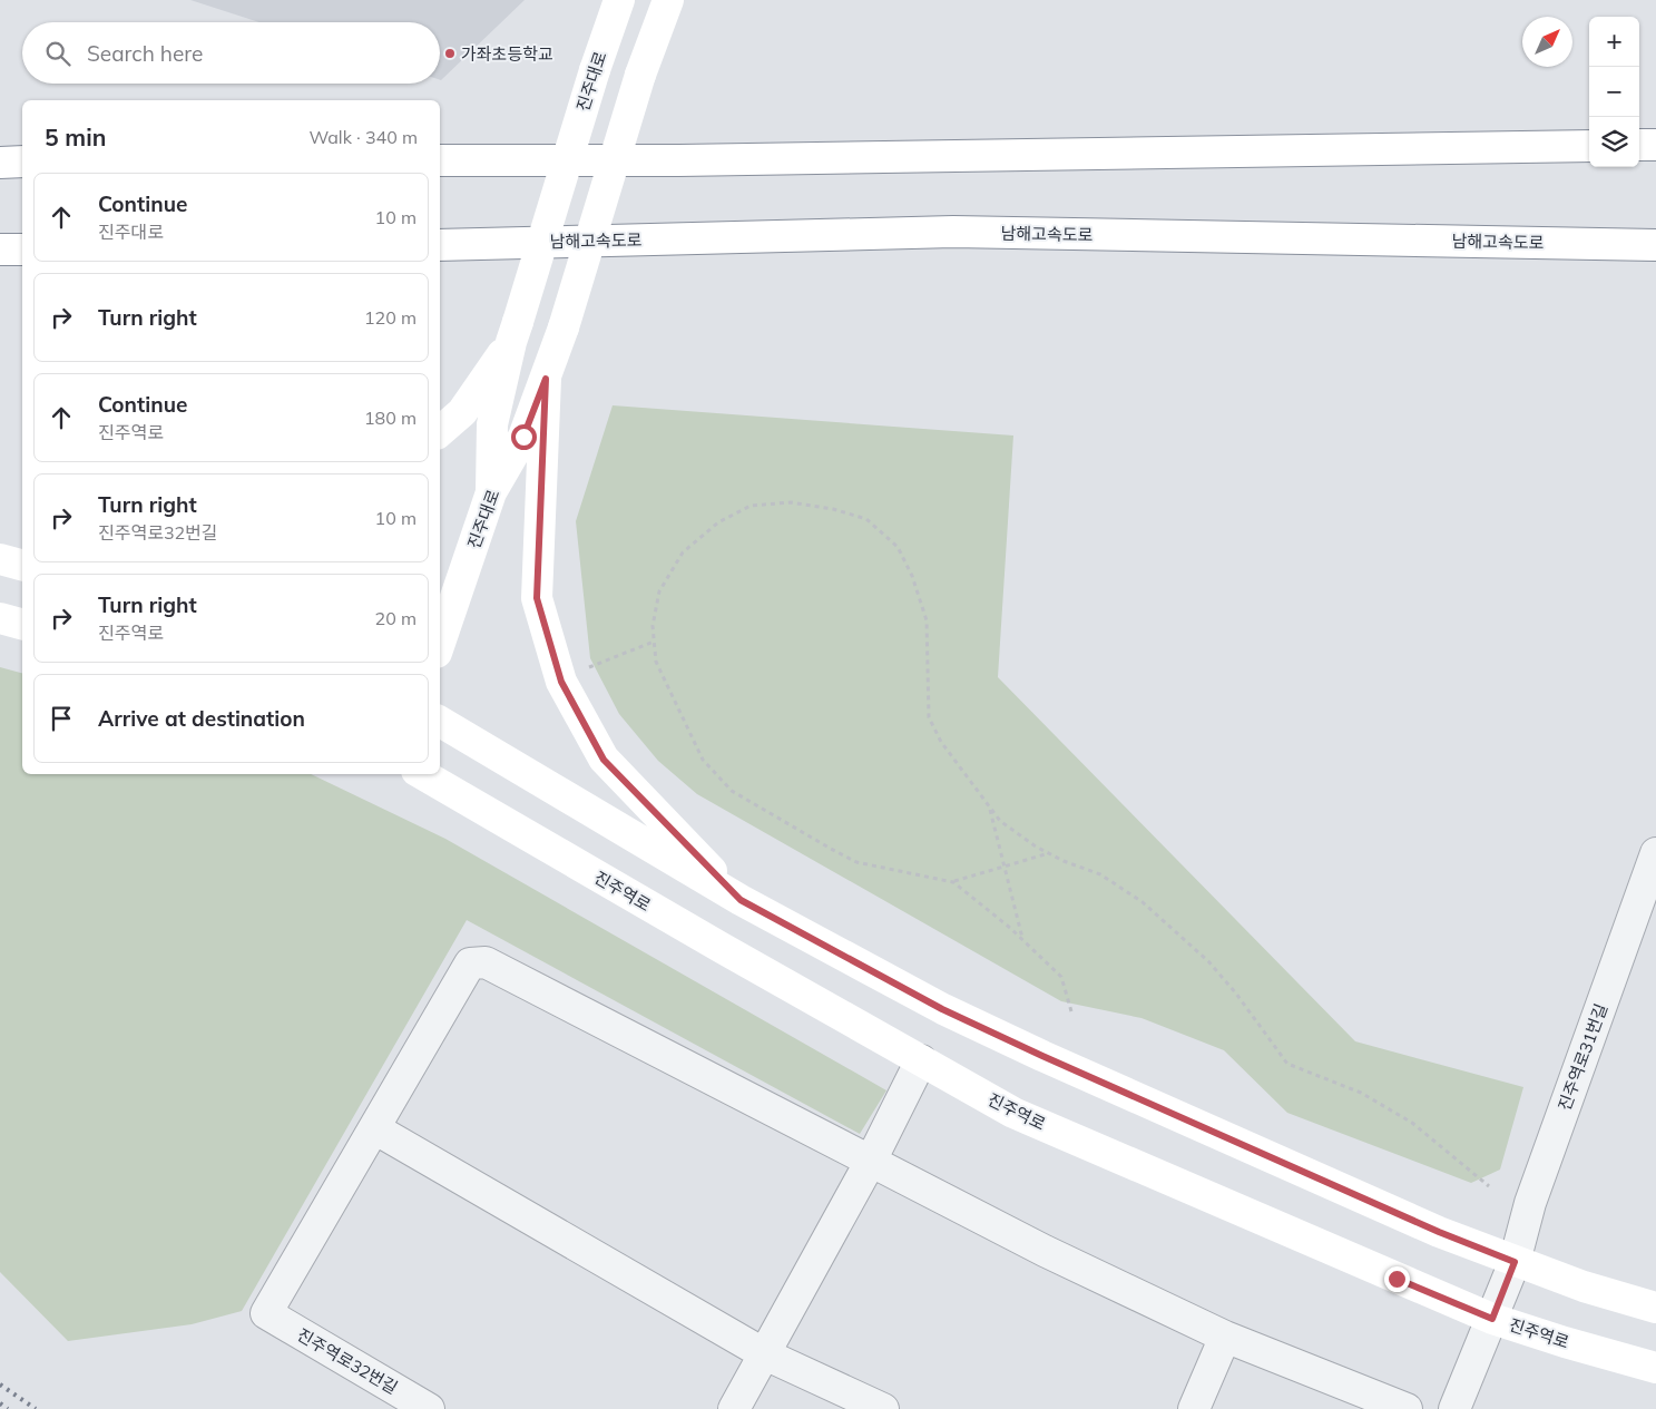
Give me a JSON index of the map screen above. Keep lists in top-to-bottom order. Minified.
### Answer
{"streets":{"main road":["진주대로","남해고속도로","진주역로"],"street":["진주역로31번길","진주역로32번길"]},"places":["가좌초등학교"],"north":"top right","page":{"map_buttons":["+","−"],"search":"Search here","heading":["5 min","Walk · 340 m"],"list":[["Continue","진주대로","10 m"],["Turn right","120 m"],["Continue","진주역로","180 m"],["Turn right","진주역로32번길","10 m"],["Turn right","진주역로","20 m"],"Arrive at destination"]}}
